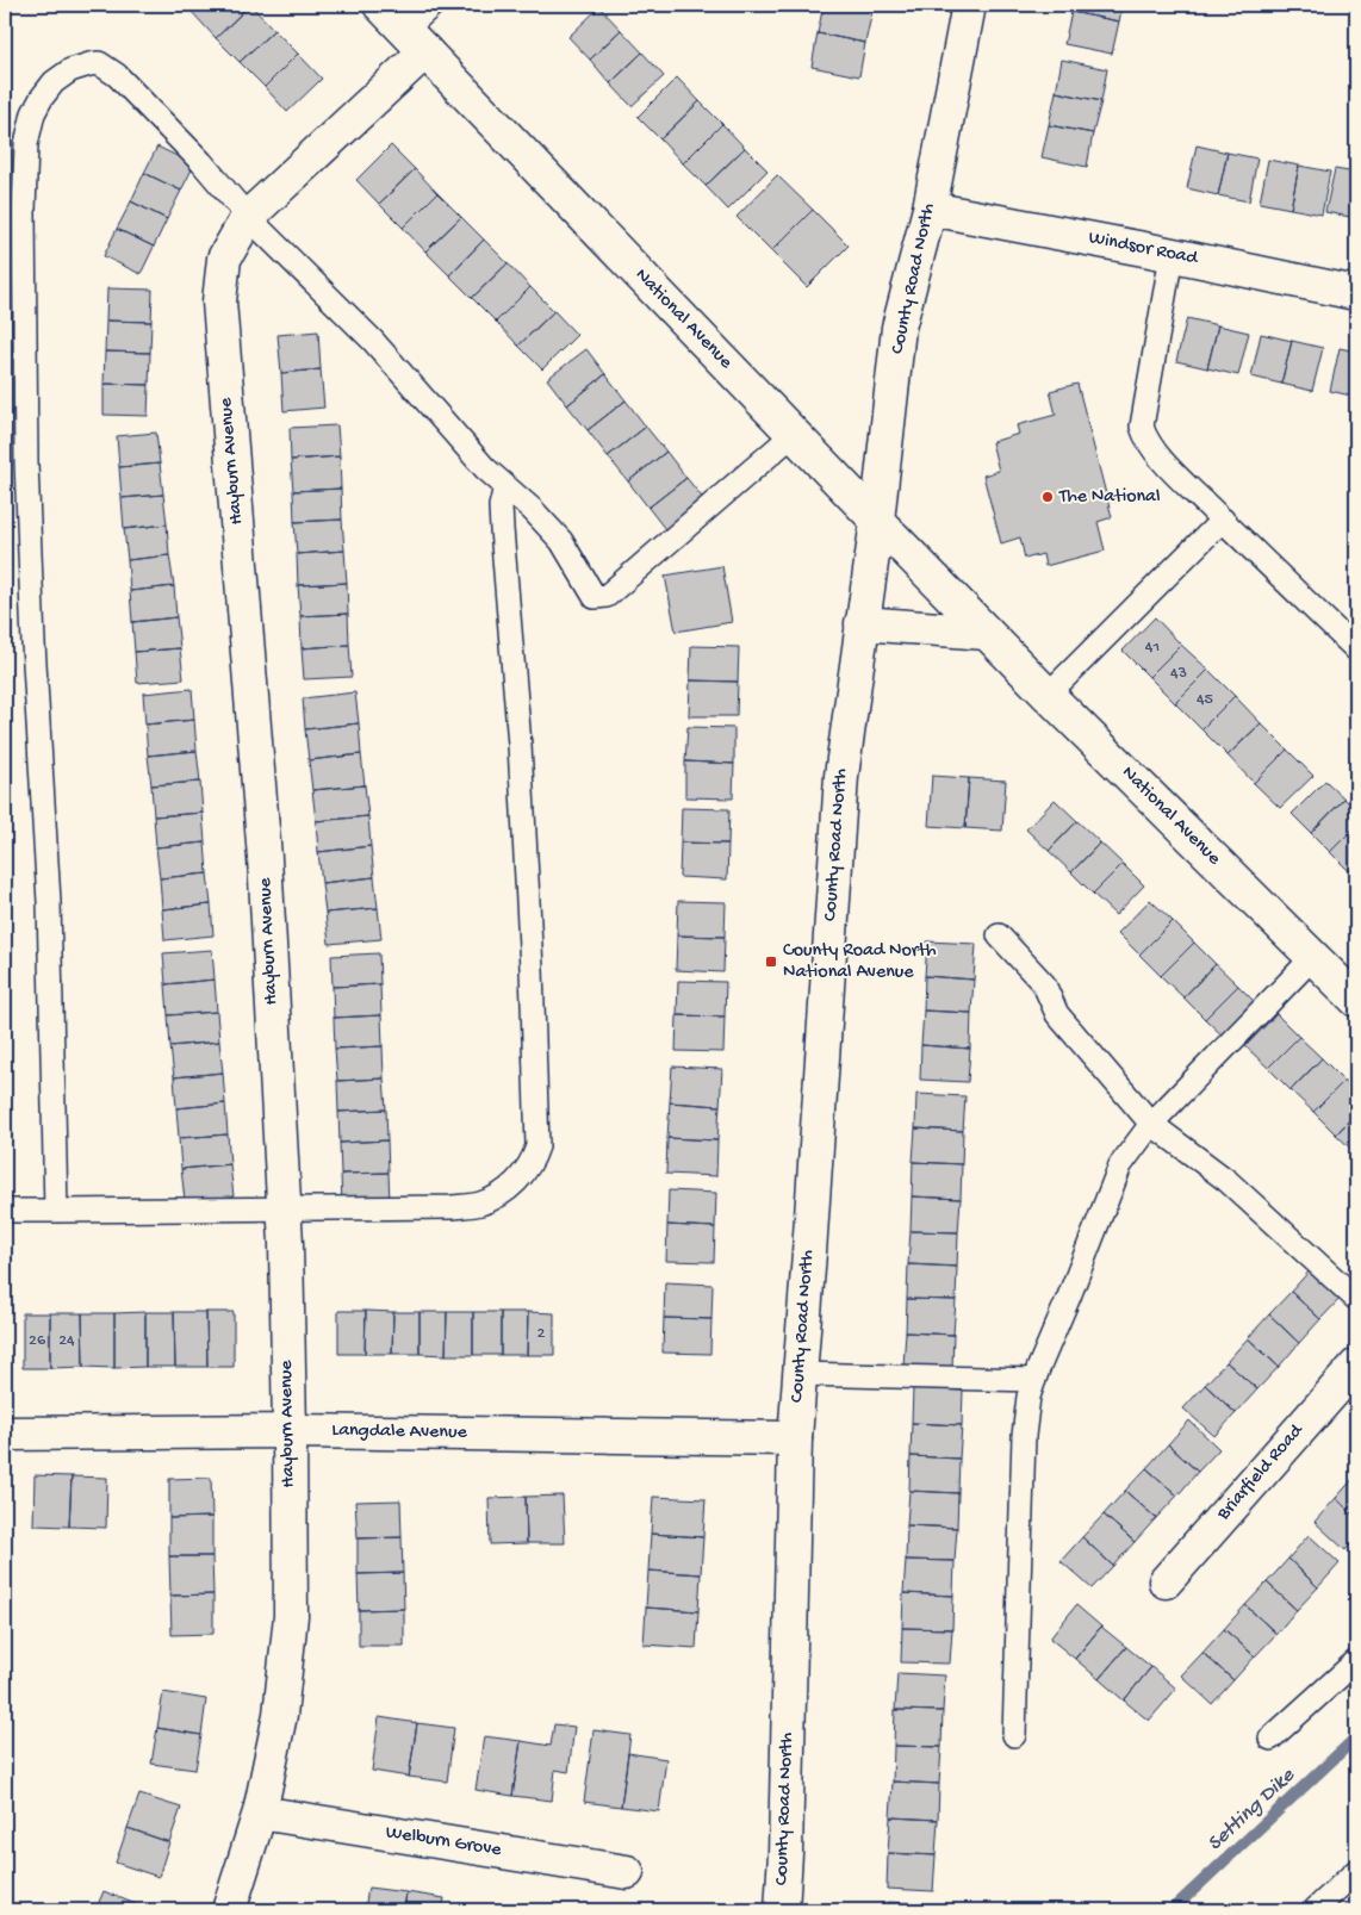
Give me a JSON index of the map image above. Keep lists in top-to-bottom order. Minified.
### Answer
{"streets":{"street":["Windsor Road","County Road North","National Avenue","Hayburn Avenue","Langdale Avenue","Briarfield Road","Welburn Grove"]},"crossings":[["Windsor Road","County Road North"],["County Road North","National Avenue"],["County Road North","Langdale Avenue"],["National Avenue","Hayburn Avenue"],["Hayburn Avenue","Langdale Avenue"],["Hayburn Avenue","Welburn Grove"]],"water":["Setting Dike"],"places":{"other":["The National"],"transit":["County Road North National Avenue"]},"house_numbers":["41","43","45","2","26","24"]}
